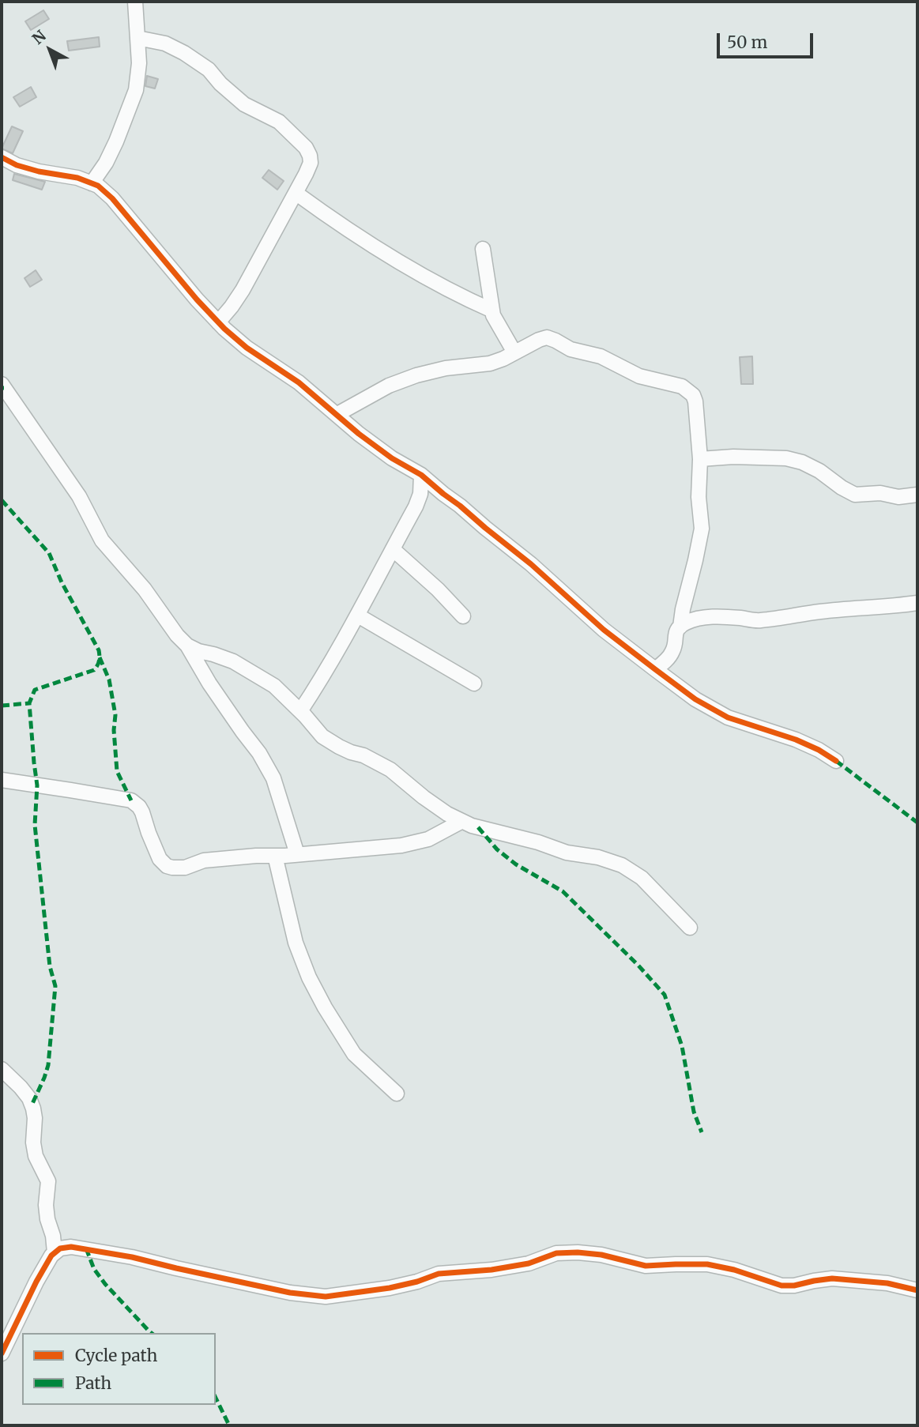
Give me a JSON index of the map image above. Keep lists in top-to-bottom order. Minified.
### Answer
{"legend":["Cycle path","Path"],"scale_bar":"50 m","north":"top left"}
